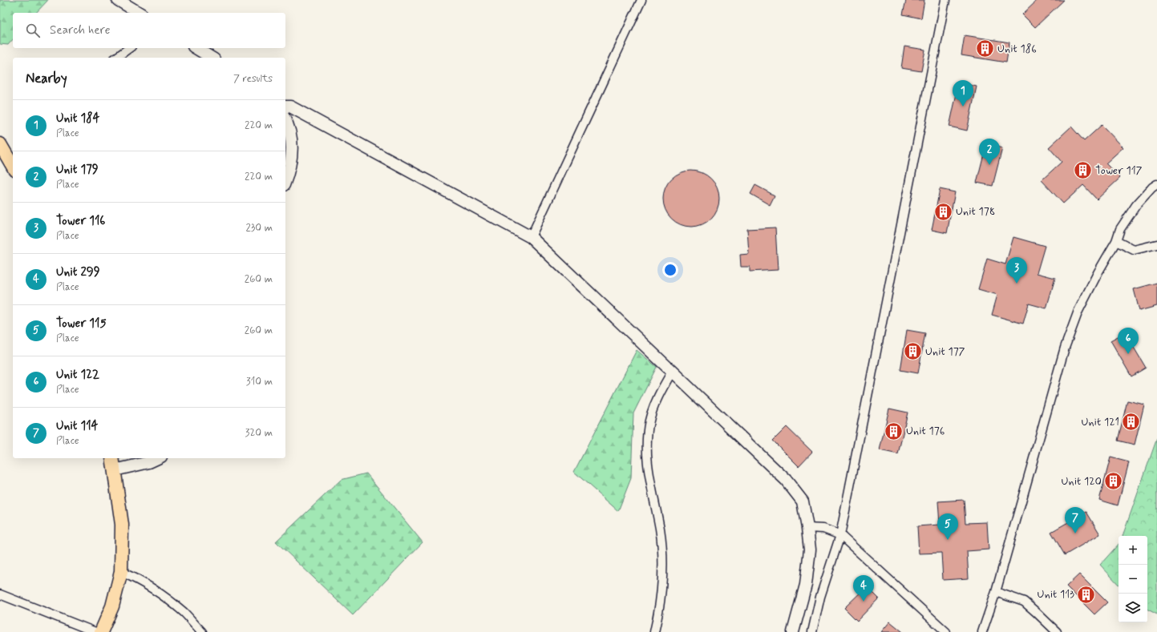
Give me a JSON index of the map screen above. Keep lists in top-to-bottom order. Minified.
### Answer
{"places":{"building":["Unit 186","Tower 117","Unit 178","Unit 177","Unit 121","Unit 176","Unit 120","Unit 113"]},"page":{"search":"Search here","heading":["Nearby","7 results"],"pins":["1","2","3","6","7","5","4"],"list":[{"mark":"1","name":"Unit 184","note":"Place","value":"220 m"},{"mark":"2","name":"Unit 179","note":"Place","value":"220 m"},{"mark":"3","name":"Tower 116","note":"Place","value":"230 m"},{"mark":"4","name":"Unit 299","note":"Place","value":"260 m"},{"mark":"5","name":"Tower 115","note":"Place","value":"260 m"},{"mark":"6","name":"Unit 122","note":"Place","value":"310 m"},{"mark":"7","name":"Unit 114","note":"Place","value":"320 m"}],"map_buttons":["+","−"]}}
